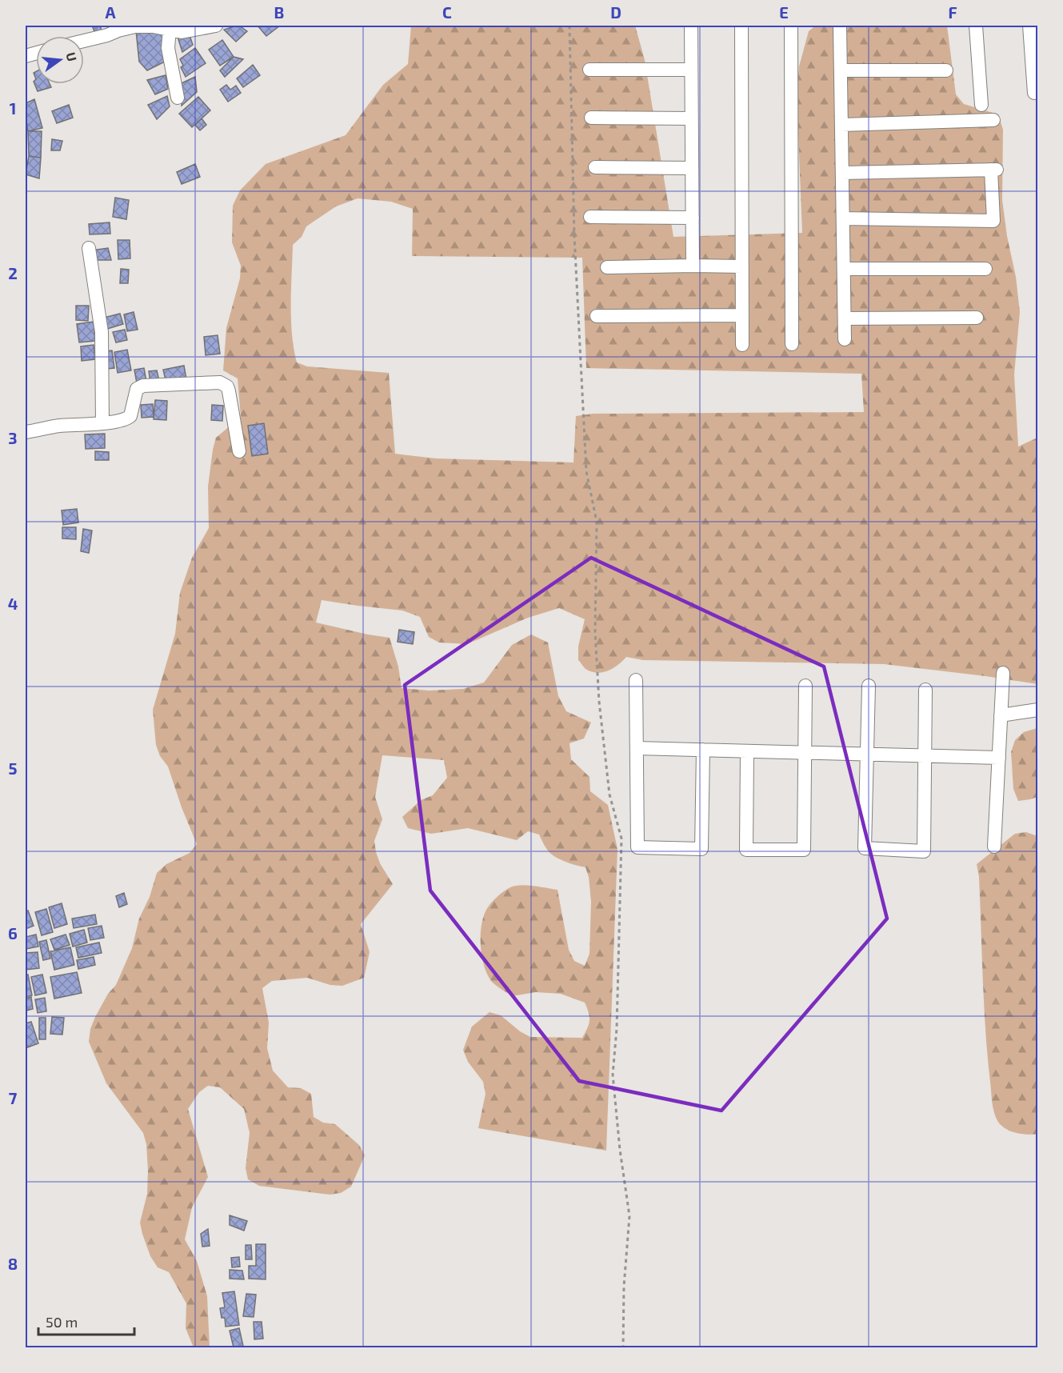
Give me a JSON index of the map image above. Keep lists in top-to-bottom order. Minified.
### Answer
{"scale_bar":"50 m","north":"right","grid":{"columns":["A","B","C","D","E","F"],"rows":["1","2","3","4","5","6","7","8"]}}
